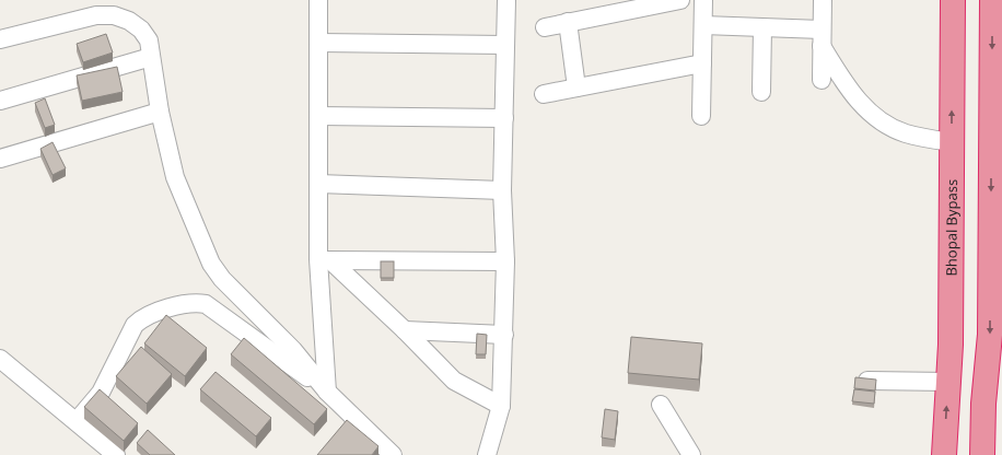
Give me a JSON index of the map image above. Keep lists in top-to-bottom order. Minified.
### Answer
{"streets":{"highway":["Bhopal Bypass"]}}
